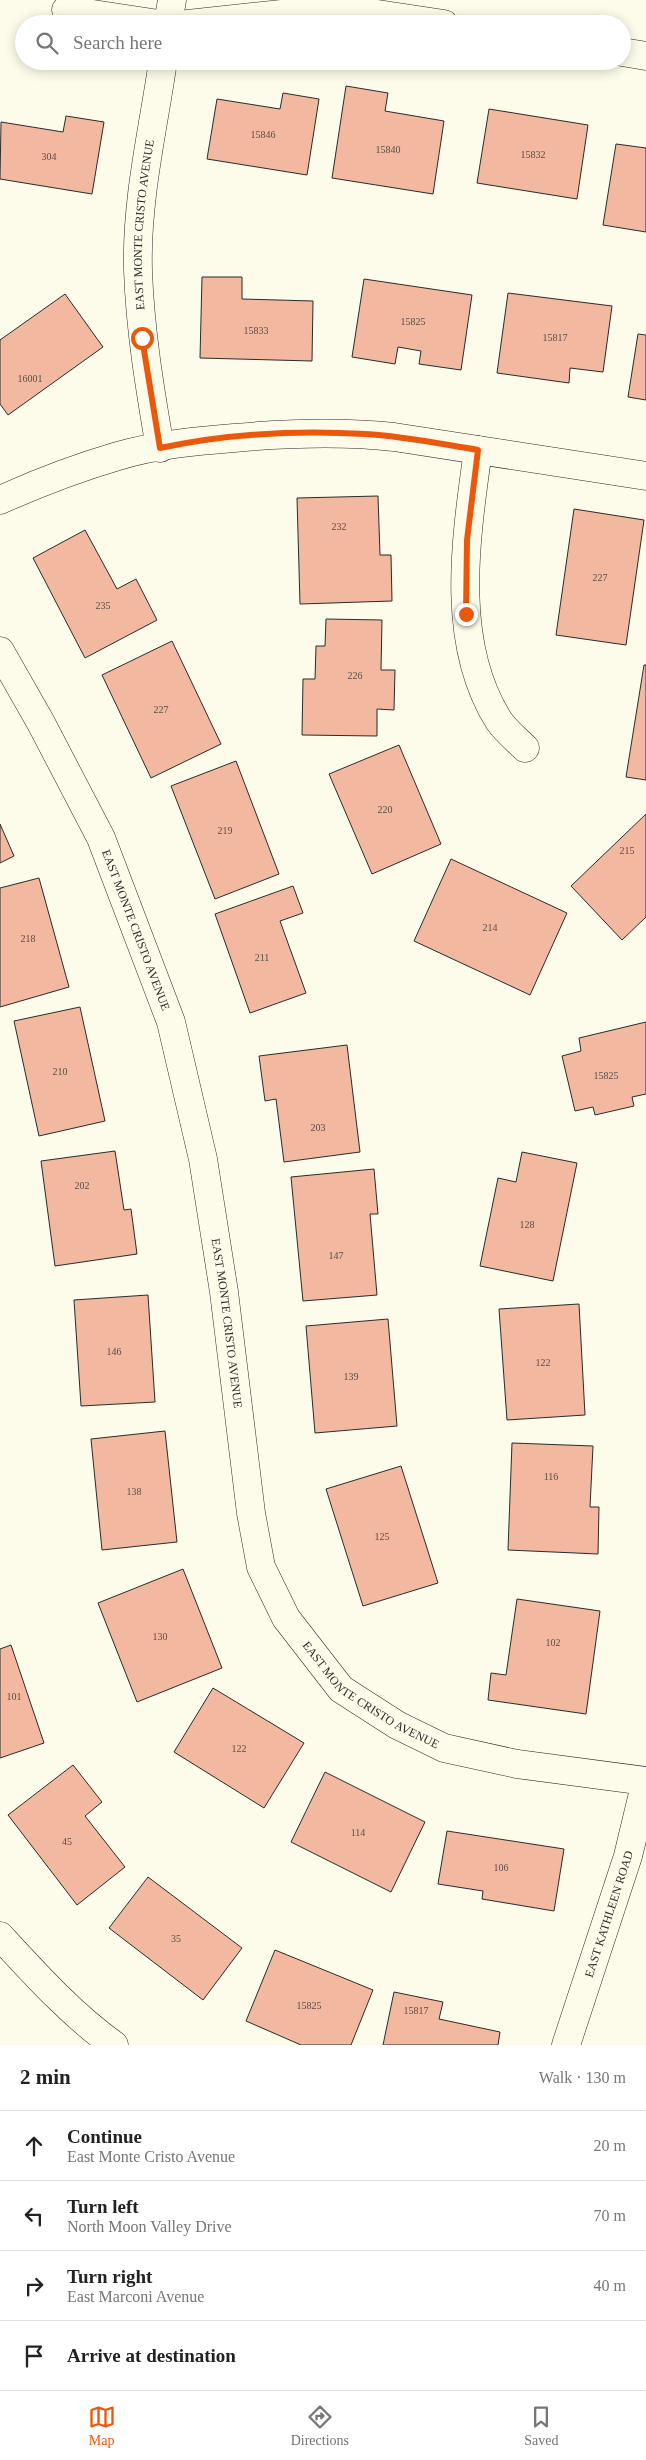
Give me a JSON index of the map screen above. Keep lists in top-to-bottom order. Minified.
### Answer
{"streets":{"street":["EAST MONTE CRISTO AVENUE","EAST KATHLEEN ROAD"]},"crossings":[["EAST MONTE CRISTO AVENUE","EAST KATHLEEN ROAD"]],"house_numbers":["15846","15840","15832","304","15825","15833","15817","16001","232","227","235","226","227","220","219","215","214","218","211","210","15825","203","202","128","147","146","122","139","116","138","125","130","102","101","122","114","45","106","35","15825","15817"],"page":{"search":"Search here","heading":["2 min","Walk · 130 m"],"list":[["Continue","East Monte Cristo Avenue","20 m"],["Turn left","North Moon Valley Drive","70 m"],["Turn right","East Marconi Avenue","40 m"],"Arrive at destination"],"nav":["Map","Directions","Saved"]}}
